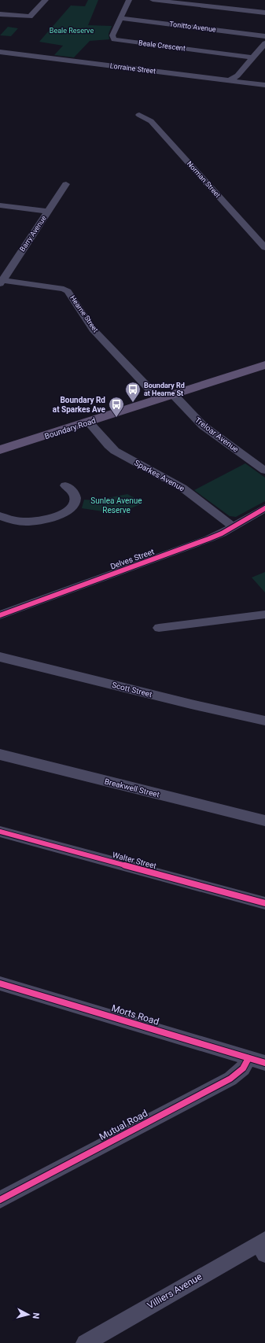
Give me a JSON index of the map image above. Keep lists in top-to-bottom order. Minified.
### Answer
{"streets":{"main road":["Boundary Road"],"street":["Tonitto Avenue","Beale Crescent","Lorraine Street","Norman Street","Barry Avenue","Hearne Street","Treloar Avenue","Sparkes Avenue","Delves Street","Scott Street","Breakwell Street","Walter Street","Morts Road","Mutual Road","Villiers Avenue"]},"crossings":[["Tonitto Avenue","Beale Crescent"],["Barry Avenue","Hearne Street"],["Hearne Street","Boundary Road"],["Boundary Road","Treloar Avenue"],["Boundary Road","Sparkes Avenue"],["Sparkes Avenue","Delves Street"],["Morts Road","Mutual Road"]],"parks":["Beale Reserve","Sunlea Avenue Reserve"],"places":{"bus stop":["Boundary Rd at Hearne St","Boundary Rd at Sparkes Ave"]},"north":"right"}
